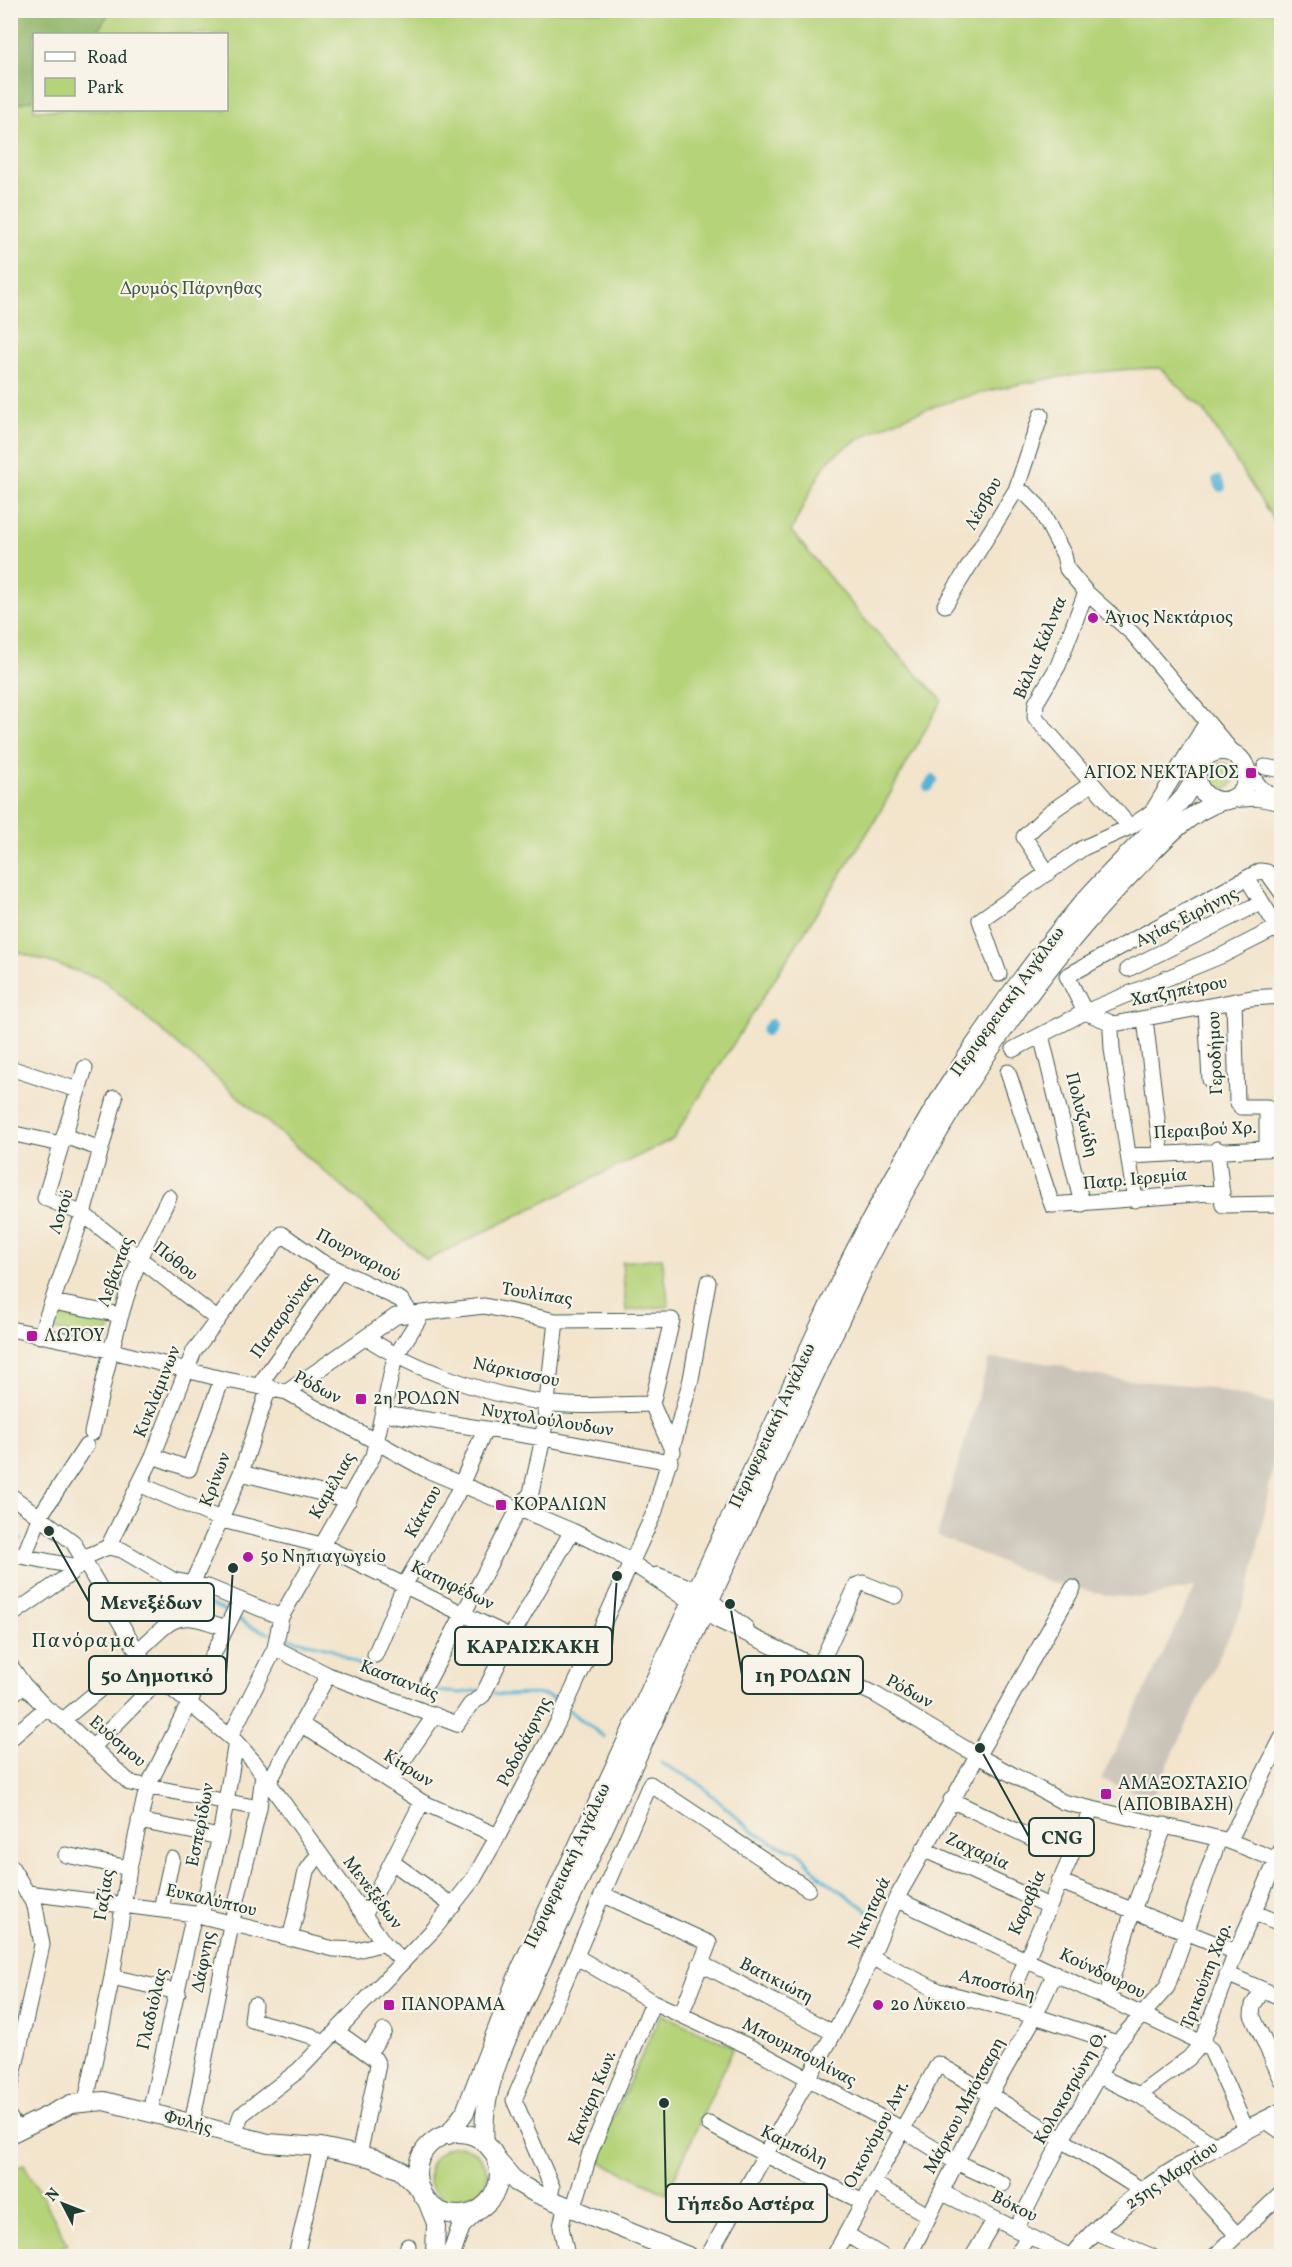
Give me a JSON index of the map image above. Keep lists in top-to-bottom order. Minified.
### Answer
{"streets":{"main road":["Περιφερειακή Αιγάλεω","Φυλής","25ης Μαρτίου"],"street":["Λέσβου","Βάλια Κάλντα","Αγίας Ειρήνης","Χατζηπέτρου","Γεροδήμου","Πολυζωίδη","Περαιβού Χρ.","Πατρ. Ιερεμία","Λοτού","Πουρναριού","Πόθου","Λεβάντας","Τουλίπας","Παπαρούνας","Νάρκισσου","Ρόδων","Κυκλάμινων","Νυχτολούλουδων","Κρίνων","Καμέλιας","Κάκτου","Κατηφέδων","Καστανιάς","Ευόσμου","Ροδοδάφνης","Κίτρων","Εσπερίδων","Ζαχαρία","Μενεξέδων","Γαζίας","Ευκαλύπτου","Καραβία","Νικηταρά","Δάφνης","Κούνδουρου","Τρικούπη Χαρ.","Βατικιώτη","Αποστόλη","Γλαδιόλας","Μπουμπουλίνας","Κολοκοτρώνη Θ.","Κανάρη Κων.","Μάρκου Μπότσαρη","Οικονόμου Αντ.","Καμπόλη","Βόκου"]},"crossings":[["Χατζηπέτρου","Γεροδήμου"],["Περιφερειακή Αιγάλεω","Ρόδων"],["Περιφερειακή Αιγάλεω","Φυλής"],["Γεροδήμου","Περαιβού Χρ."],["Πολυζωίδη","Πατρ. Ιερεμία"],["Λοτού","Πόθου"],["Λοτού","Ρόδων"],["Πουρναριού","Τουλίπας"],["Πουρναριού","Παπαρούνας"],["Πουρναριού","Κυκλάμινων"],["Πουρναριού","Καμέλιας"],["Πόθου","Λεβάντας"],["Πόθου","Κυκλάμινων"],["Λεβάντας","Ρόδων"],["Λεβάντας","Μενεξέδων"],["Τουλίπας","Νάρκισσου"],["Τουλίπας","Καμέλιας"],["Παπαρούνας","Ρόδων"],["Παπαρούνας","Κρίνων"],["Νάρκισσου","Καμέλιας"],["Ρόδων","Κυκλάμινων"],["Ρόδων","Κρίνων"],["Ρόδων","Καμέλιας"],["Ρόδων","Κάκτου"],["Ρόδων","Ροδοδάφνης"],["Ρόδων","Καραβία"],["Ρόδων","Νικηταρά"],["Ρόδων","Τρικούπη Χαρ."],["Ρόδων","Κολοκοτρώνη Θ."],["Κυκλάμινων","Κατηφέδων"],["Νυχτολούλουδων","Καμέλιας"],["Νυχτολούλουδων","Κάκτου"],["Νυχτολούλουδων","Ροδοδάφνης"],["Κρίνων","Κατηφέδων"],["Καμέλιας","Κατηφέδων"],["Καμέλιας","Καστανιάς"],["Καμέλιας","Εσπερίδων"],["Καμέλιας","Μενεξέδων"],["Κάκτου","Κατηφέδων"],["Κατηφέδων","Καστανιάς"],["Ευόσμου","Εσπερίδων"],["Ευόσμου","Γαζίας"],["Ευόσμου","Δάφνης"],["Ροδοδάφνης","Κίτρων"],["Ροδοδάφνης","Μενεξέδων"],["Ροδοδάφνης","Φυλής"],["Εσπερίδων","Μενεξέδων"],["Εσπερίδων","Ευκαλύπτου"],["Εσπερίδων","Γλαδιόλας"],["Ζαχαρία","Καραβία"],["Ζαχαρία","Νικηταρά"],["Μενεξέδων","Γαζίας"],["Μενεξέδων","Ευκαλύπτου"],["Μενεξέδων","Δάφνης"],["Γαζίας","Ευκαλύπτου"],["Γαζίας","Φυλής"],["Ευκαλύπτου","Δάφνης"],["Ευκαλύπτου","Γλαδιόλας"],["Καραβία","Κούνδουρου"],["Νικηταρά","Κούνδουρου"],["Νικηταρά","Βατικιώτη"],["Νικηταρά","Αποστόλη"],["Νικηταρά","Μπουμπουλίνας"],["Νικηταρά","Καμπόλη"],["Δάφνης","Φυλής"],["Κούνδουρου","Τρικούπη Χαρ."],["Κούνδουρου","Κολοκοτρώνη Θ."],["Κούνδουρου","Μάρκου Μπότσαρη"],["Αποστόλη","Κολοκοτρώνη Θ."],["Αποστόλη","Μάρκου Μπότσαρη"],["Γλαδιόλας","Φυλής"],["Μπουμπουλίνας","Κανάρη Κων."],["Μπουμπουλίνας","Μάρκου Μπότσαρη"],["Μπουμπουλίνας","Οικονόμου Αντ."],["Κολοκοτρώνη Θ.","Βόκου"],["Μάρκου Μπότσαρη","Οικονόμου Αντ."],["Μάρκου Μπότσαρη","Βόκου"],["Οικονόμου Αντ.","Καμπόλη"],["25ης Μαρτίου","Βόκου"]],"districts":["Πανόραμα"],"parks":["Δρυμός Πάρνηθας"],"places":{"other":["Άγιος Νεκτάριος","Μενεξέδων","5ο Νηπιαγωγείο","5ο Δημοτικό","ΚΑΡΑΙΣΚΑΚΗ","1η ΡΟΔΩΝ","CNG","2ο Λύκειο","Γήπεδο Αστέρα"],"transit":["ΑΓΙΟΣ ΝΕΚΤΑΡΙΟΣ","ΛΩΤΟΥ","2η ΡΟΔΩΝ","ΚΟΡΑΛΙΩΝ","ΑΜΑΞΟΣΤΑΣΙΟ (ΑΠΟΒΙΒΑΣΗ)","ΠΑΝΟΡΑΜΑ"]},"legend":["Road","Park"],"north":"top left"}
